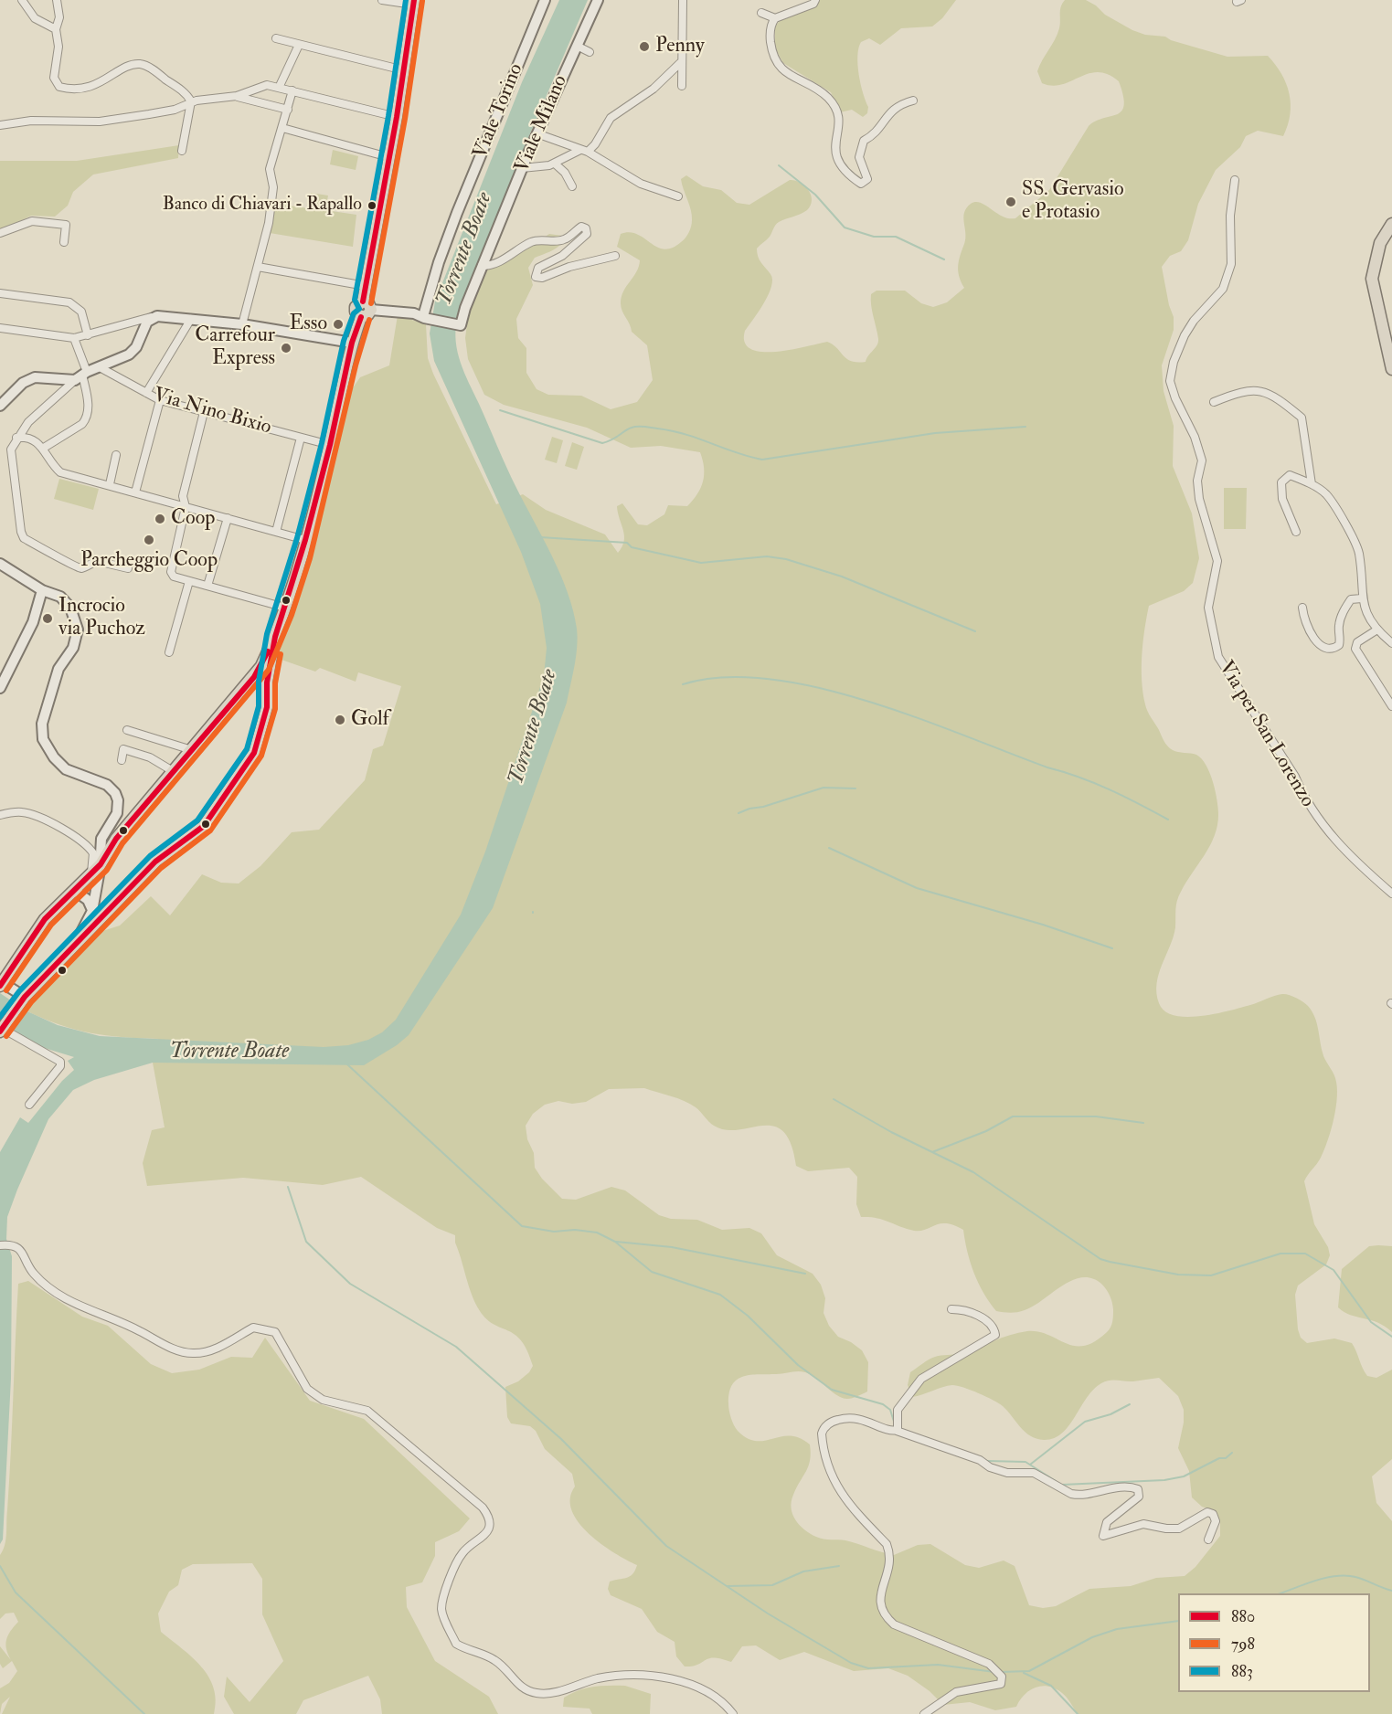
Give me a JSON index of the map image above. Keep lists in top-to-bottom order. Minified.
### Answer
{"streets":{"street":["Viale Torino","Viale Milano","Via Nino Bixio","Via per San Lorenzo"]},"crossings":[["Viale Torino","Viale Milano"]],"water":["Torrente Boate"],"places":["Penny","SS. Gervasio e Protasio","Banco di Chiavari - Rapallo","Esso","Carrefour Express","Coop","Parcheggio Coop","Incrocio via Puchoz","Golf"],"lines":["transit line 880","transit line 883","transit line 798"],"legend":["880","798","883"]}
